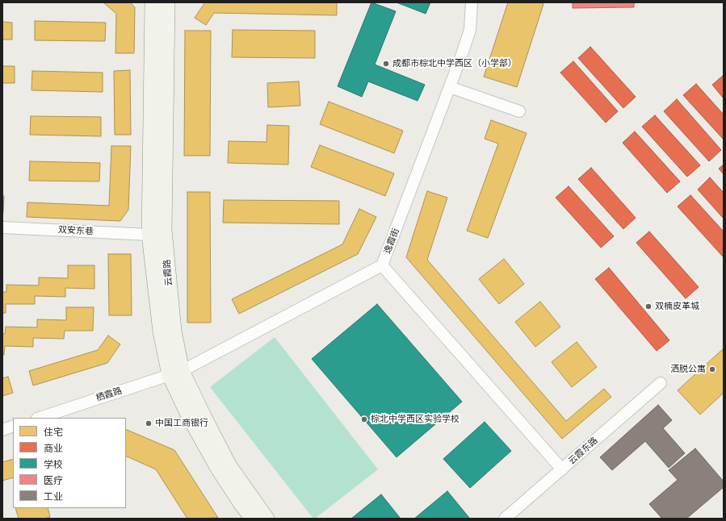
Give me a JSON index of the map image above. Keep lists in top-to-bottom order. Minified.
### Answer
{"streets":{"street":["双安东巷","逸霞街","云霞路","栖霞路","云霞东路"]},"crossings":[["逸霞街","云霞路"],["逸霞街","栖霞路"],["云霞路","栖霞路"]],"places":["成都市棕北中学西区（小学部）","双楠皮革城","洒脱公寓","棕北中学西区实验学校","中国工商银行"],"legend":["住宅","商业","学校","医疗","工业"]}
